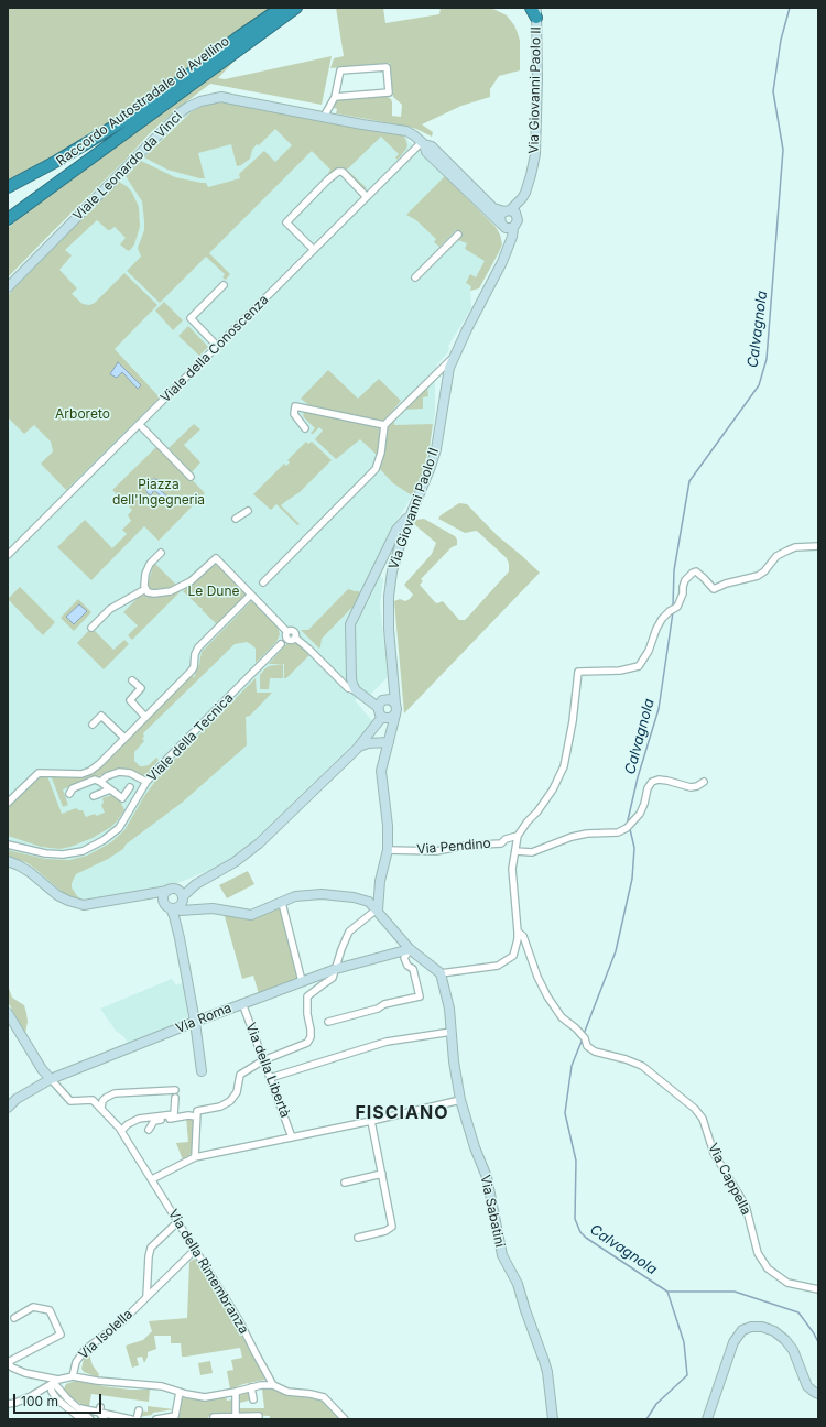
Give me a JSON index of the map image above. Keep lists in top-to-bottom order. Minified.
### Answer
{"streets":{"highway":["Raccordo Autostradale di Avellino"],"street":["Via Giovanni Paolo II","Viale Leonardo da Vinci","Viale della Conoscenza","Viale della Tecnica","Via Pendino","Via Roma","Via della Libertà","Via Cappella","Via Sabatini","Via della Rimembranza","Via Isolella"]},"crossings":[["Viale Leonardo da Vinci","Viale della Conoscenza"],["Via Roma","Via della Libertà"],["Via della Rimembranza","Via Isolella"]],"districts":["FISCIANO"],"water":["Calvagnola"],"parks":["Arboreto","Piazza dell'Ingegneria","Le Dune"],"scale_bar":"100 m"}
